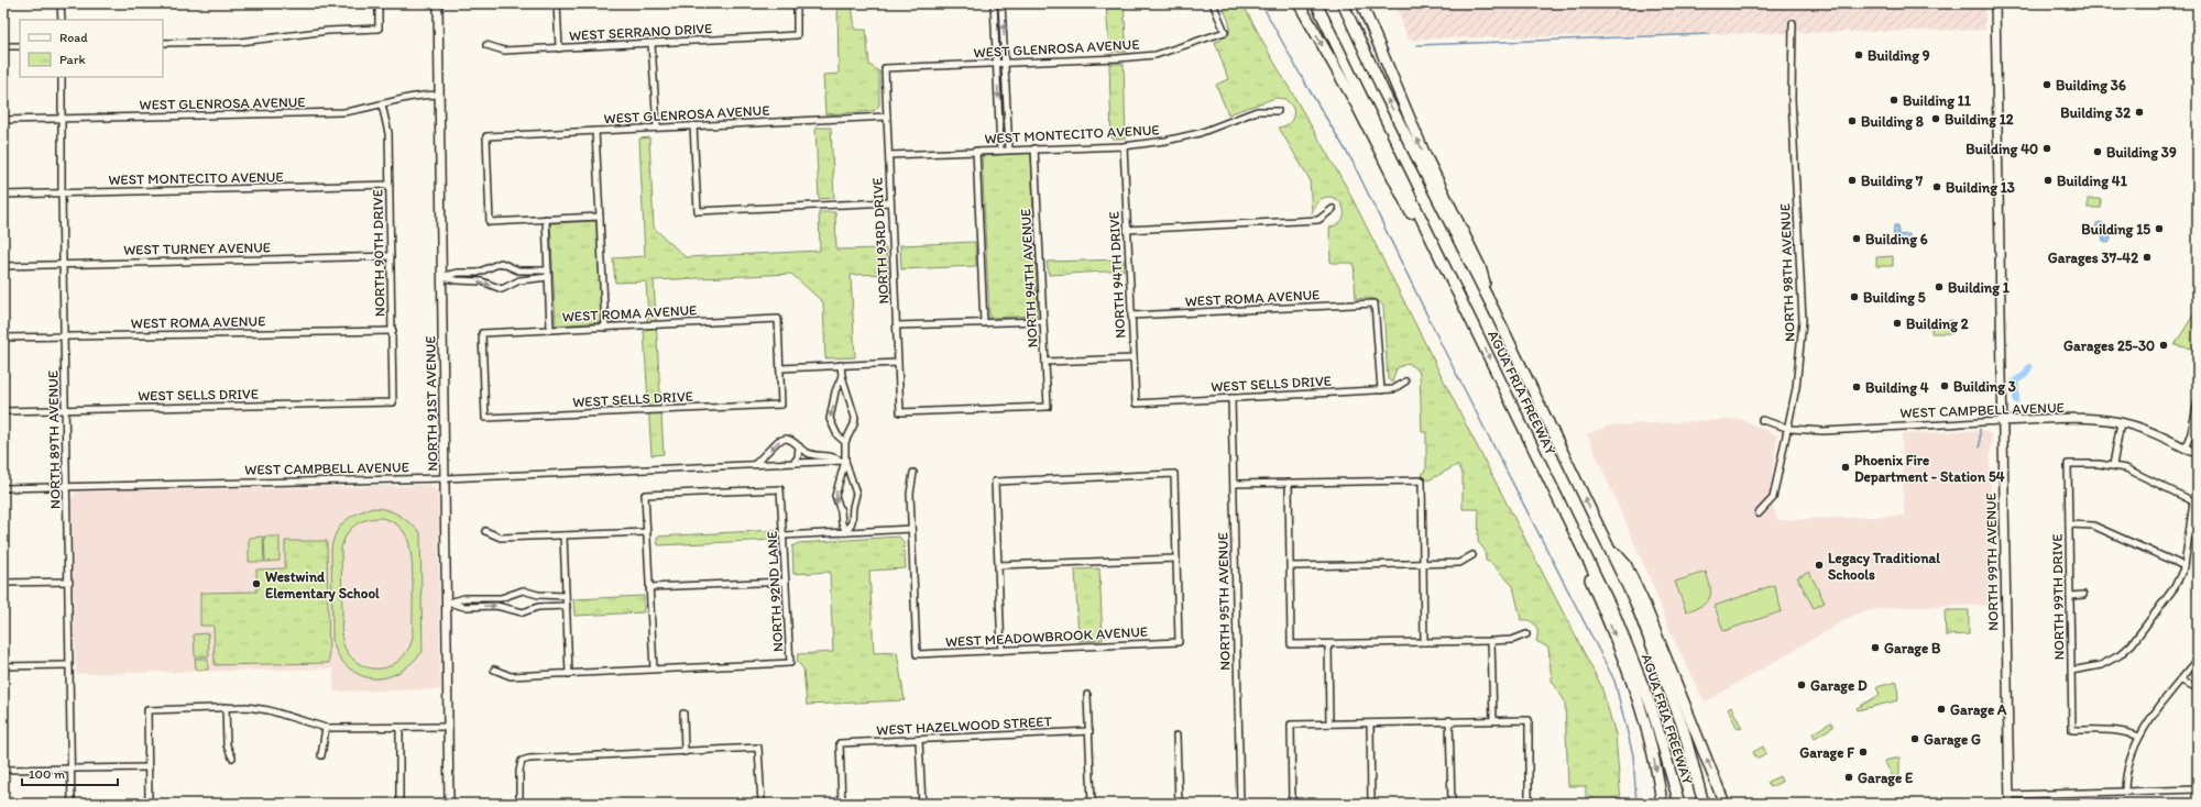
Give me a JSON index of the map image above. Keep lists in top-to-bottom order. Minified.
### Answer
{"streets":{"highway":["AGUA FRIA FREEWAY"],"main road":["NORTH 91ST AVENUE","WEST CAMPBELL AVENUE","NORTH 99TH AVENUE"],"street":["WEST SERRANO DRIVE","WEST GLENROSA AVENUE","WEST MONTECITO AVENUE","NORTH 93RD DRIVE","WEST TURNEY AVENUE","NORTH 90TH DRIVE","NORTH 98TH AVENUE","NORTH 94TH DRIVE","NORTH 94TH AVENUE","WEST ROMA AVENUE","WEST SELLS DRIVE","NORTH 89TH AVENUE","NORTH 92ND LANE","NORTH 99TH DRIVE","NORTH 95TH AVENUE","WEST MEADOWBROOK AVENUE","WEST HAZELWOOD STREET"]},"crossings":[["WEST GLENROSA AVENUE","NORTH 93RD DRIVE"],["WEST GLENROSA AVENUE","NORTH 90TH DRIVE"],["WEST GLENROSA AVENUE","NORTH 91ST AVENUE"],["WEST GLENROSA AVENUE","NORTH 89TH AVENUE"],["WEST MONTECITO AVENUE","NORTH 93RD DRIVE"],["WEST MONTECITO AVENUE","NORTH 90TH DRIVE"],["WEST MONTECITO AVENUE","NORTH 94TH DRIVE"],["WEST MONTECITO AVENUE","NORTH 94TH AVENUE"],["WEST MONTECITO AVENUE","NORTH 89TH AVENUE"],["NORTH 93RD DRIVE","NORTH 94TH AVENUE"],["WEST TURNEY AVENUE","NORTH 90TH DRIVE"],["WEST TURNEY AVENUE","NORTH 89TH AVENUE"],["NORTH 90TH DRIVE","WEST ROMA AVENUE"],["NORTH 90TH DRIVE","WEST SELLS DRIVE"],["NORTH 98TH AVENUE","WEST CAMPBELL AVENUE"],["NORTH 94TH DRIVE","WEST ROMA AVENUE"],["NORTH 94TH DRIVE","WEST SELLS DRIVE"],["WEST ROMA AVENUE","WEST SELLS DRIVE"],["WEST ROMA AVENUE","NORTH 89TH AVENUE"],["WEST SELLS DRIVE","NORTH 89TH AVENUE"],["WEST SELLS DRIVE","NORTH 95TH AVENUE"],["NORTH 91ST AVENUE","WEST CAMPBELL AVENUE"],["WEST CAMPBELL AVENUE","NORTH 89TH AVENUE"],["WEST CAMPBELL AVENUE","NORTH 99TH AVENUE"]],"places":["Building 9","Building 36","Building 11","Building 32","Building 12","Building 8","Building 40","Building 39","Building 7","Building 41","Building 13","Building 15","Building 6","Garages 37-42","Building 1","Building 5","Building 2","Garages 25-30","Building 3","Building 4","Phoenix Fire Department - Station 54","Legacy Traditional Schools","Westwind Elementary School","Garage B","Garage D","Garage A","Garage G","Garage F","Garage E"],"legend":["Road","Park"],"scale_bar":"100 m"}
